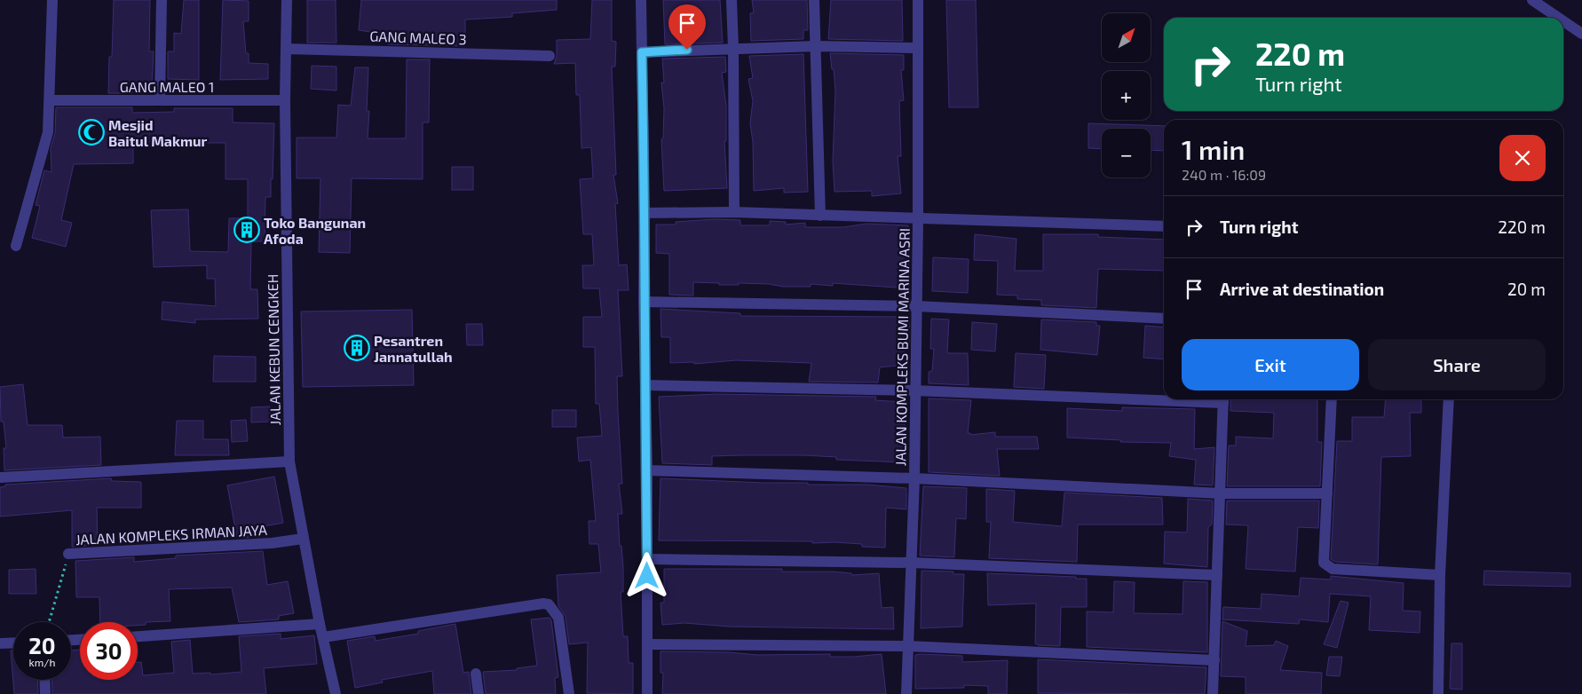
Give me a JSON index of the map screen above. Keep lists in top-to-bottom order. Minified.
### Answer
{"streets":{"street":["GANG MALEO 3","GANG MALEO 1","JALAN KOMPLEKS BUMI MARINA ASRI","JALAN KEBUN CENGKEH","JALAN KOMPLEKS IRMAN JAYA"]},"crossings":[["GANG MALEO 3","JALAN KEBUN CENGKEH"],["GANG MALEO 1","JALAN KEBUN CENGKEH"],["JALAN KEBUN CENGKEH","JALAN KOMPLEKS IRMAN JAYA"]],"places":{"mosque":["Mesjid Baitul Makmur"],"building":["Toko Bangunan Afoda","Pesantren Jannatullah"]},"north":"top right","page":{"map_buttons":["+","−"],"turn":["220 m","Turn right"],"heading":["1 min","240 m · 16:09"],"list":[{"name":"Turn right","value":"220 m"},{"name":"Arrive at destination","value":"20 m"}],"buttons":["Exit","Share"],"speed":"20 km/h","limit":"30"}}
